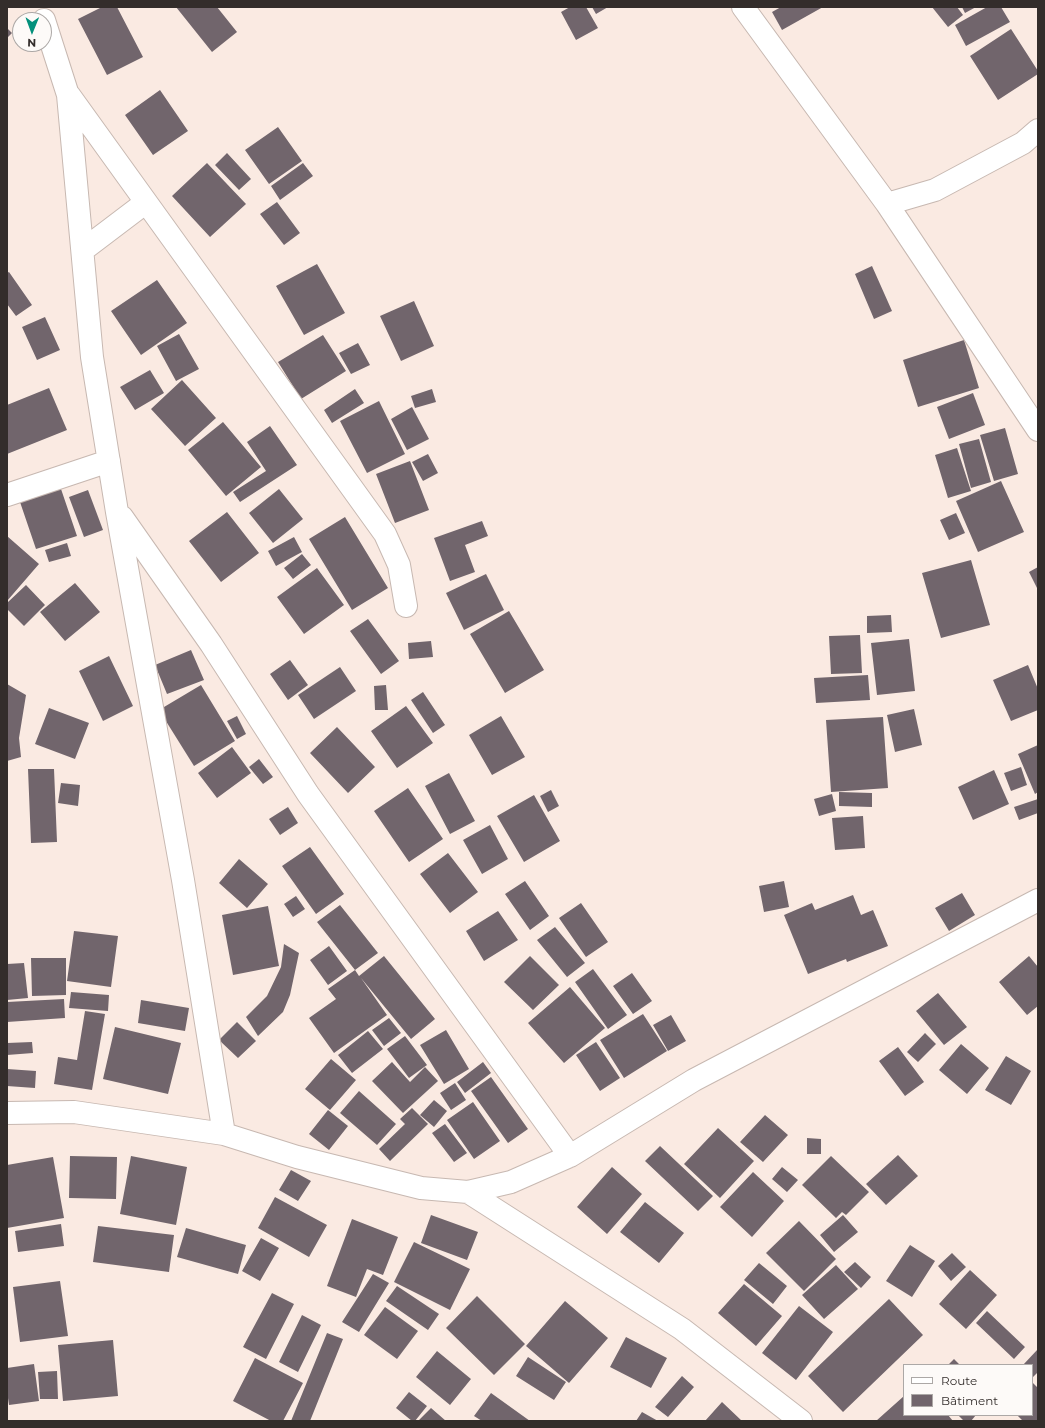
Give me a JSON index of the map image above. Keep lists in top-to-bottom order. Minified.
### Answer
{"legend":["Route","Bâtiment"],"north":"bottom"}
